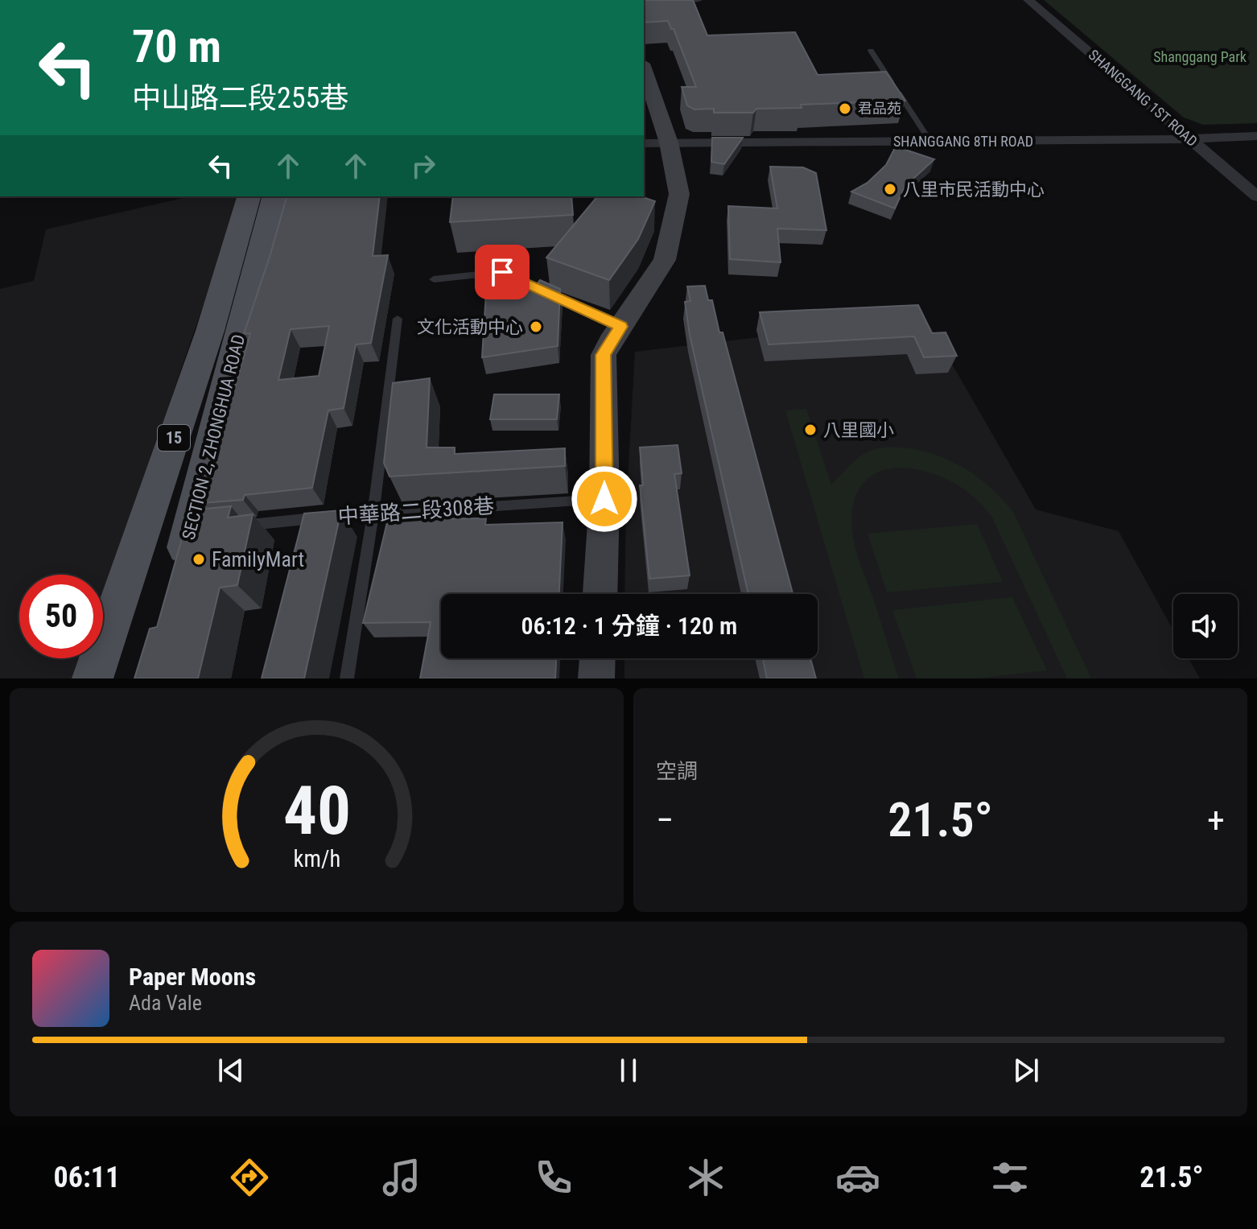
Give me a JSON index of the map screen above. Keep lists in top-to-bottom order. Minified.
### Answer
{"streets":{"main road":["SECTION 2, ZHONGHUA ROAD","15"],"street":["SHANGGANG 1ST ROAD","SHANGGANG 8TH ROAD"],"lane":["中華路二段308巷"]},"crossings":[["SHANGGANG 1ST ROAD","SHANGGANG 8TH ROAD"]],"parks":["Shanggang Park"],"places":["君品苑","八里市民活動中心","文化活動中心","八里國小","FamilyMart"],"page":{"turn":["70 m","中山路二段255巷"],"limit":"50","trip":"06:12 · 1 分鐘 · 120 m","tile":"空調","heat":["−","21.5°","+"],"song":["Paper Moons","Ada Vale"],"tabs":["06:11","21.5°"],"gauge":["40","km/h"]}}
